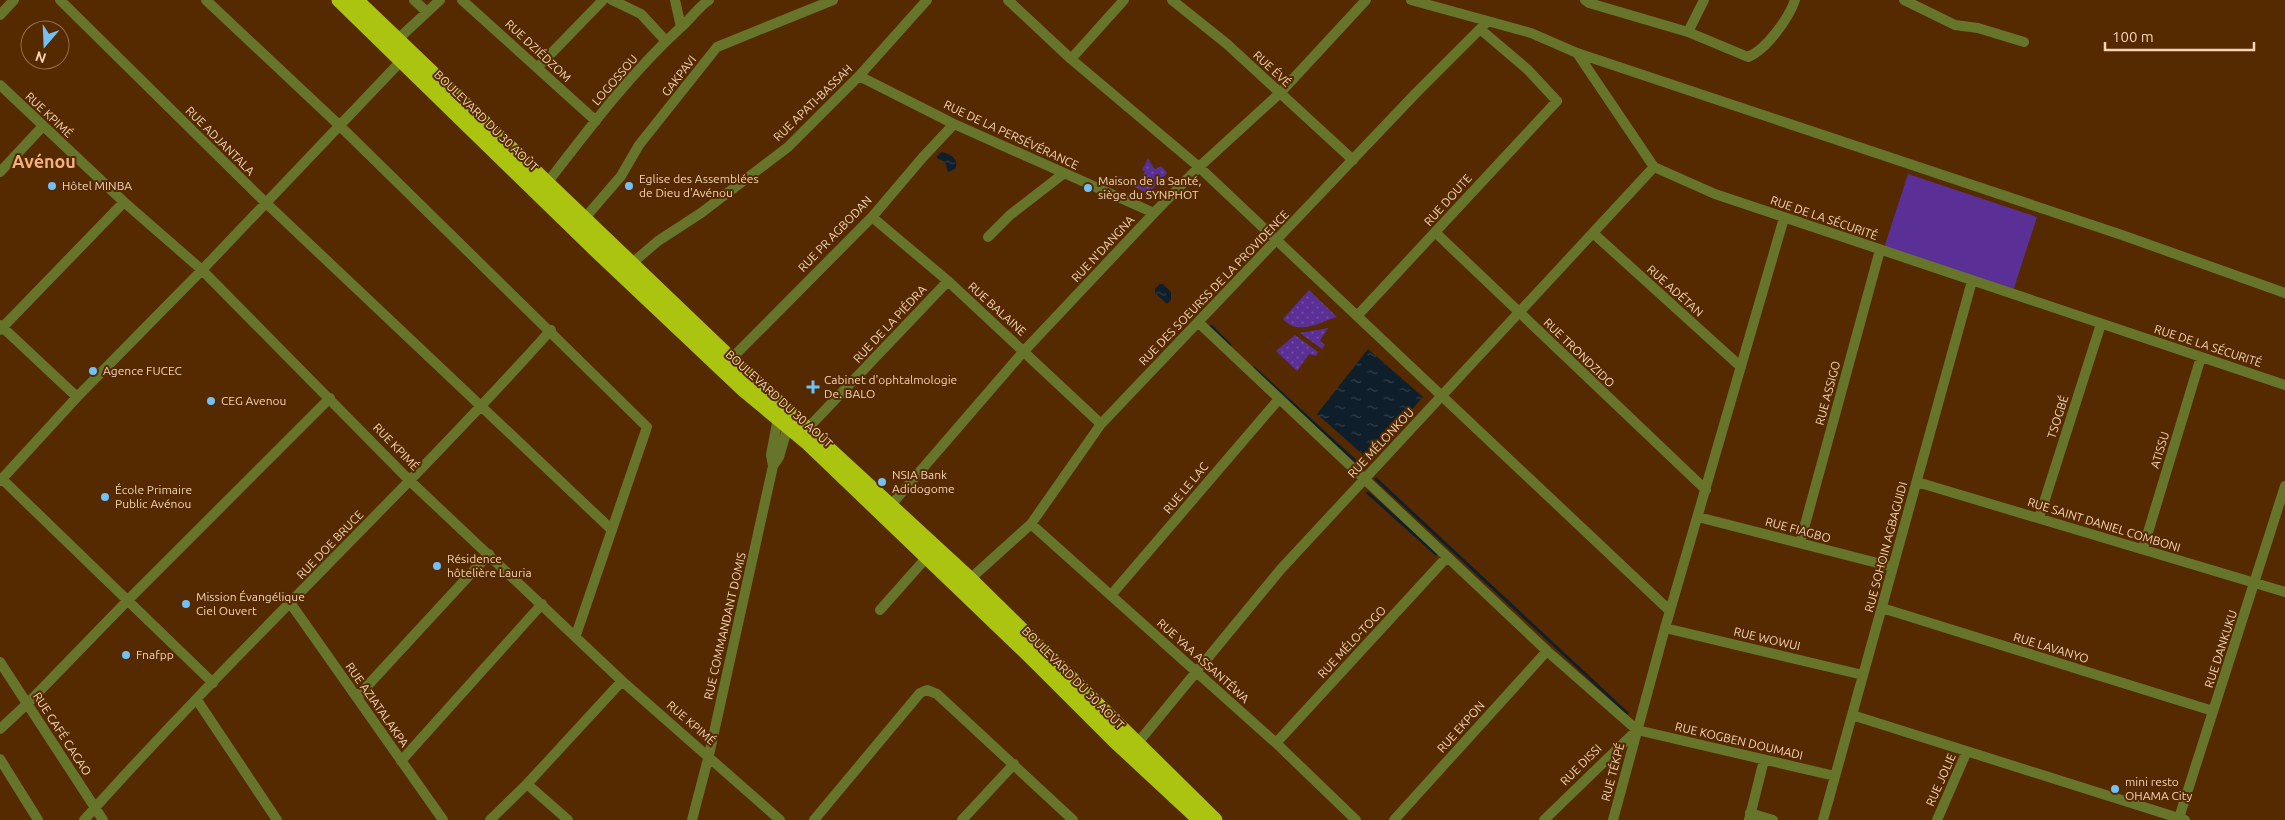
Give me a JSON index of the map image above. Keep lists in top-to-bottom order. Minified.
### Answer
{"streets":{"highway":["BOULEVARD DU 30 AOÛT"],"street":["RUE DZIÉDZOM","RUE ÉVÉ","GAKPAVI","LOGOSSOU","RUE APATI-BASSAH","RUE KPIMÉ","RUE DE LA PERSÉVÉRANCE","RUE ADJANTALA","RUE DOUTE","RUE DE LA SÉCURITÉ","RUE PR AGBODAN","RUE N'DANGNA","RUE DES SOEURSS DE LA PROVIDENCE","RUE ADÉTAN","RUE BALAINE","RUE DE LA PIÉDRA","RUE TRONDZIDO","RUE ASSIGO","TSOGBÉ","RUE MÉLONKOU","ATISSU","RUE LE LAC","RUE SAINT DANIEL COMBONI","RUE FIAGBO","RUE DOE BRUCE","RUE SOHOIN AGBAGUIDI","RUE COMMANDANT DOMIS","RUE WOWUI","RUE MÉLO-TOGO","RUE LAVANYO","RUE DANKUKU","RUE YAA ASSANTÉWA","RUE AZIATALAKPA","RUE EKPON","RUE CAFÉ CACAO","RUE KOGBEN DOUMADI","RUE DISSI","RUE TÉKPÉ","RUE JOLIE"]},"crossings":[["RUE DZIÉDZOM","LOGOSSOU"],["RUE ÉVÉ","RUE N'DANGNA"],["RUE ÉVÉ","RUE DES SOEURSS DE LA PROVIDENCE"],["GAKPAVI","BOULEVARD DU 30 AOÛT"],["LOGOSSOU","BOULEVARD DU 30 AOÛT"],["RUE APATI-BASSAH","BOULEVARD DU 30 AOÛT"],["RUE APATI-BASSAH","RUE DE LA PERSÉVÉRANCE"],["RUE KPIMÉ","RUE DOE BRUCE"],["RUE KPIMÉ","RUE COMMANDANT DOMIS"],["BOULEVARD DU 30 AOÛT","RUE PR AGBODAN"],["BOULEVARD DU 30 AOÛT","RUE N'DANGNA"],["BOULEVARD DU 30 AOÛT","RUE DES SOEURSS DE LA PROVIDENCE"],["BOULEVARD DU 30 AOÛT","RUE DE LA PIÉDRA"],["BOULEVARD DU 30 AOÛT","RUE MÉLONKOU"],["BOULEVARD DU 30 AOÛT","RUE COMMANDANT DOMIS"],["RUE DE LA PERSÉVÉRANCE","RUE PR AGBODAN"],["RUE DE LA PERSÉVÉRANCE","RUE N'DANGNA"],["RUE ADJANTALA","RUE DOE BRUCE"],["RUE DOUTE","RUE DES SOEURSS DE LA PROVIDENCE"],["RUE DOUTE","RUE TRONDZIDO"],["RUE DE LA SÉCURITÉ","RUE ASSIGO"],["RUE DE LA SÉCURITÉ","TSOGBÉ"],["RUE DE LA SÉCURITÉ","RUE MÉLONKOU"],["RUE DE LA SÉCURITÉ","ATISSU"],["RUE DE LA SÉCURITÉ","RUE SOHOIN AGBAGUIDI"],["RUE DE LA SÉCURITÉ","RUE TÉKPÉ"],["RUE PR AGBODAN","RUE BALAINE"],["RUE N'DANGNA","RUE BALAINE"],["RUE DES SOEURSS DE LA PROVIDENCE","RUE BALAINE"],["RUE DES SOEURSS DE LA PROVIDENCE","RUE YAA ASSANTÉWA"],["RUE ADÉTAN","RUE MÉLONKOU"],["RUE ADÉTAN","RUE TÉKPÉ"],["RUE BALAINE","RUE DE LA PIÉDRA"],["RUE TRONDZIDO","RUE MÉLONKOU"],["RUE TRONDZIDO","RUE TÉKPÉ"],["RUE ASSIGO","RUE FIAGBO"],["TSOGBÉ","RUE SAINT DANIEL COMBONI"],["RUE MÉLONKOU","RUE YAA ASSANTÉWA"],["ATISSU","RUE SAINT DANIEL COMBONI"],["RUE LE LAC","RUE YAA ASSANTÉWA"],["RUE SAINT DANIEL COMBONI","RUE SOHOIN AGBAGUIDI"],["RUE SAINT DANIEL COMBONI","RUE DANKUKU"],["RUE FIAGBO","RUE SOHOIN AGBAGUIDI"],["RUE FIAGBO","RUE TÉKPÉ"],["RUE DOE BRUCE","RUE AZIATALAKPA"],["RUE DOE BRUCE","RUE CAFÉ CACAO"],["RUE SOHOIN AGBAGUIDI","RUE WOWUI"],["RUE SOHOIN AGBAGUIDI","RUE LAVANYO"],["RUE SOHOIN AGBAGUIDI","RUE KOGBEN DOUMADI"],["RUE WOWUI","RUE TÉKPÉ"],["RUE MÉLO-TOGO","RUE YAA ASSANTÉWA"],["RUE LAVANYO","RUE DANKUKU"],["RUE KOGBEN DOUMADI","RUE DISSI"],["RUE KOGBEN DOUMADI","RUE TÉKPÉ"],["RUE DISSI","RUE TÉKPÉ"]],"districts":["Avénou"],"places":{"other":["Hôtel MINBA","Eglise des Assemblées de Dieu d'Avénou","Maison de la Santé, siège du SYNPHOT","Agence FUCEC","CEG Avenou","NSIA Bank Adidogome","École Primaire Public Avénou","Résidence hôtelière Lauria","Mission Évangélique Ciel Ouvert","Fnafpp","mini resto OHAMA City"],"health":["Cabinet d'ophtalmologie De. BALO"]},"scale_bar":"100 m","north":"bottom"}
